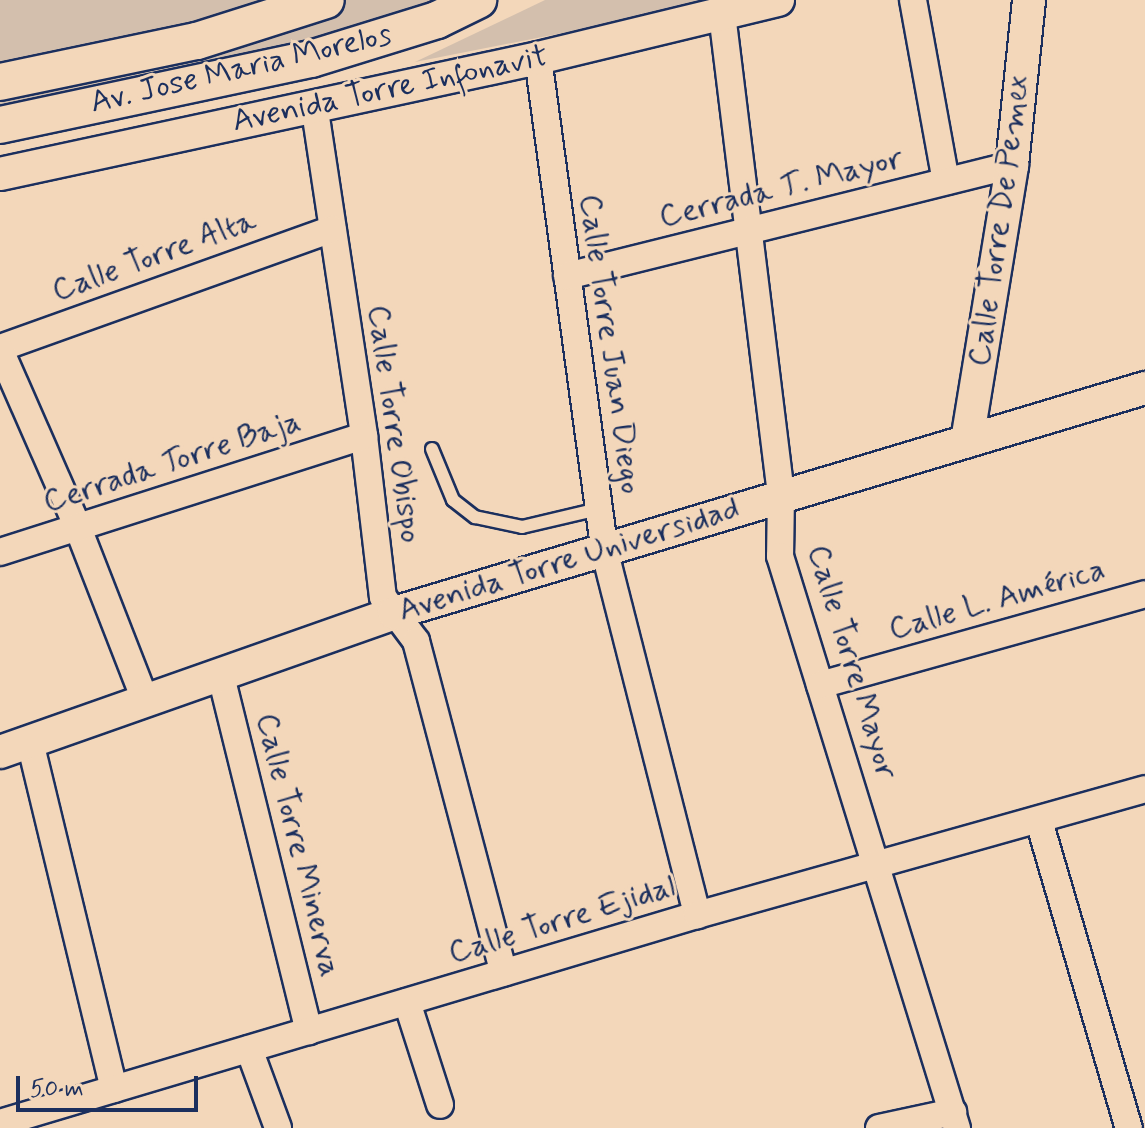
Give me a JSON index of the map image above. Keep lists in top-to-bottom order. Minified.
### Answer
{"streets":{"main road":["Av. Jose Maria Morelos"],"street":["Avenida Torre Infonavit","Cerrada T. Mayor","Calle Torre De Pemex","Calle Torre Alta","Calle Torre Juan Diego","Calle Torre Obispo","Cerrada Torre Baja","Avenida Torre Universidad","Calle L. América","Calle Torre Mayor","Calle Torre Minerva","Calle Torre Ejidal"]},"crossings":[["Avenida Torre Infonavit","Calle Torre Juan Diego"],["Avenida Torre Infonavit","Calle Torre Obispo"],["Avenida Torre Infonavit","Calle Torre Mayor"],["Cerrada T. Mayor","Calle Torre De Pemex"],["Cerrada T. Mayor","Calle Torre Juan Diego"],["Cerrada T. Mayor","Calle Torre Mayor"],["Calle Torre De Pemex","Avenida Torre Universidad"],["Calle Torre Alta","Calle Torre Obispo"],["Calle Torre Juan Diego","Avenida Torre Universidad"],["Calle Torre Juan Diego","Calle Torre Ejidal"],["Calle Torre Obispo","Cerrada Torre Baja"],["Calle Torre Obispo","Avenida Torre Universidad"],["Calle Torre Obispo","Calle Torre Ejidal"],["Avenida Torre Universidad","Calle Torre Mayor"],["Avenida Torre Universidad","Calle Torre Minerva"],["Calle L. América","Calle Torre Mayor"],["Calle Torre Mayor","Calle Torre Ejidal"],["Calle Torre Minerva","Calle Torre Ejidal"]],"scale_bar":"50 m"}
